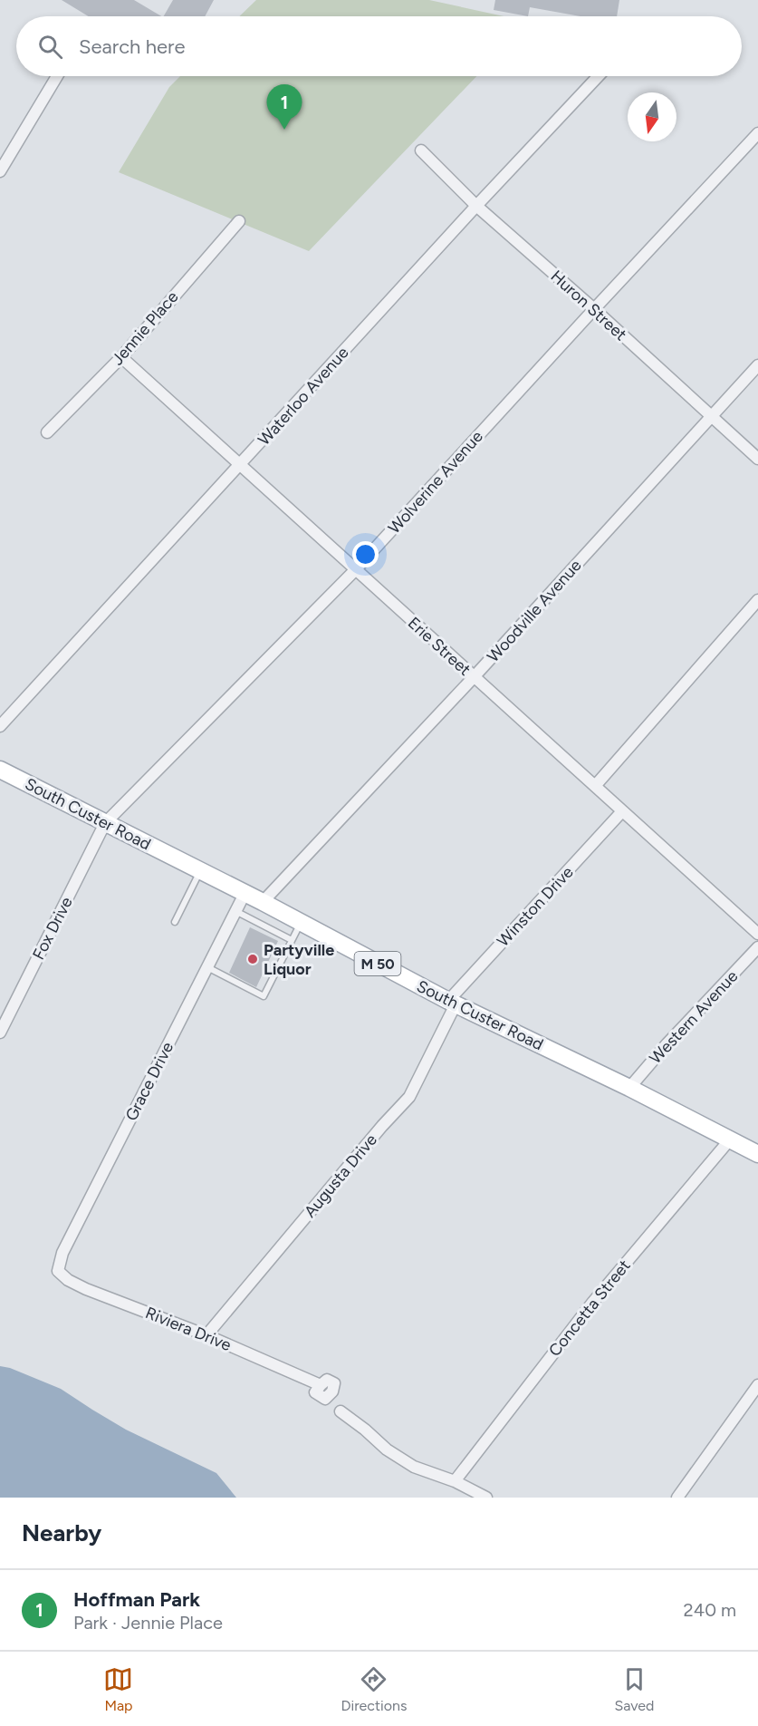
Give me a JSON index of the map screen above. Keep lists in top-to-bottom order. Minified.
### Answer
{"streets":{"main road":["South Custer Road","M 50"],"street":["Huron Street","Jennie Place","Waterloo Avenue","Wolverine Avenue","Woodville Avenue","Erie Street","Winston Drive","Fox Drive","Western Avenue","Grace Drive","Augusta Drive","Concetta Street","Riviera Drive"]},"crossings":[["Huron Street","Waterloo Avenue"],["Huron Street","Wolverine Avenue"],["Huron Street","Woodville Avenue"],["Jennie Place","Erie Street"],["Waterloo Avenue","Erie Street"],["Wolverine Avenue","Erie Street"],["Wolverine Avenue","South Custer Road"],["Wolverine Avenue","Fox Drive"],["Woodville Avenue","Erie Street"],["Woodville Avenue","South Custer Road"],["Erie Street","Winston Drive"],["South Custer Road","Winston Drive"],["South Custer Road","Fox Drive"],["South Custer Road","Western Avenue"],["South Custer Road","Grace Drive"],["South Custer Road","Augusta Drive"],["South Custer Road","Concetta Street"],["Winston Drive","Augusta Drive"],["Grace Drive","Riviera Drive"],["Augusta Drive","Riviera Drive"]],"places":["Partyville Liquor"],"north":"bottom","page":{"search":"Search here","pins":"1","heading":"Nearby","list":[{"mark":"1","name":"Hoffman Park","note":"Park · Jennie Place","value":"240 m"}],"nav":["Map","Directions","Saved"]}}
